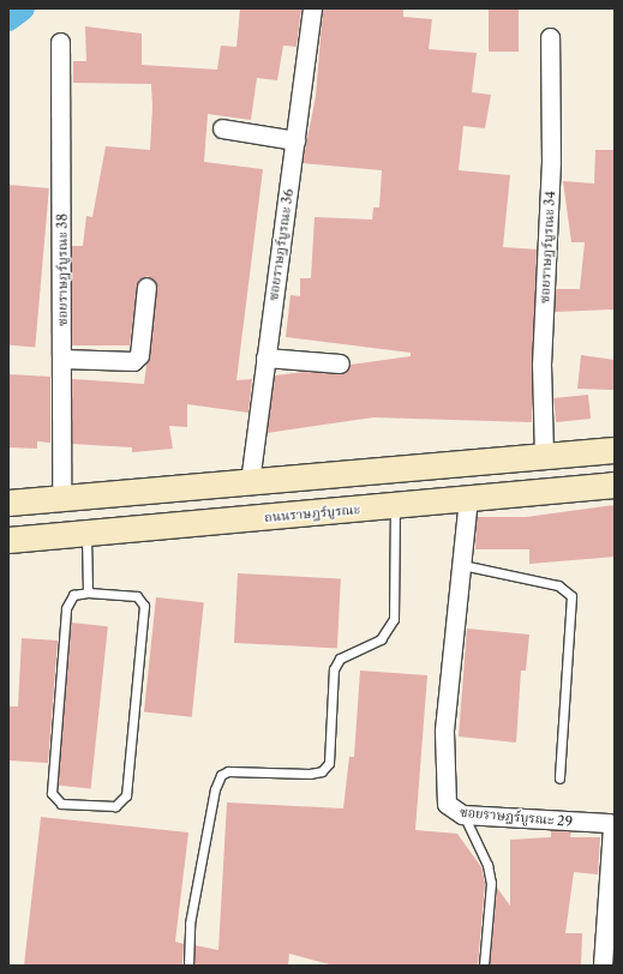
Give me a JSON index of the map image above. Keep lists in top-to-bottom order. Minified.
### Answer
{"streets":{"main road":["ถนนราษฎร์บูรณะ"],"street":["ซอยราษฎร์บูรณะ 36","ซอยราษฎร์บูรณะ 34","ซอยราษฎร์บูรณะ 38","ซอยราษฎร์บูรณะ 29"]},"crossings":[["ถนนราษฎร์บูรณะ","ซอยราษฎร์บูรณะ 29"]]}
